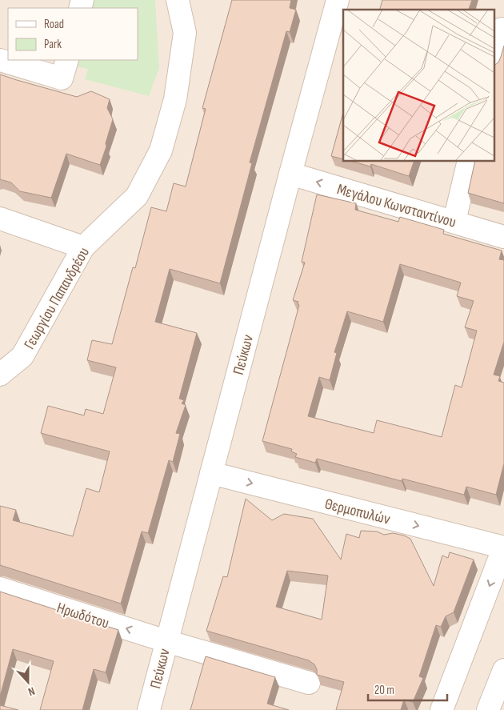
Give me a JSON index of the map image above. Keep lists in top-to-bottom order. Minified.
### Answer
{"streets":{"street":["Μεγάλου Κωνσταντίνου","Γεωργίου Παπανδρέου","Πεύκων","Θερμοπυλών","Ηρωδότου"]},"crossings":[["Μεγάλου Κωνσταντίνου","Πεύκων"],["Πεύκων","Θερμοπυλών"],["Πεύκων","Ηρωδότου"]],"one_way":["Μεγάλου Κωνσταντίνου","Θερμοπυλών","Ηρωδότου"],"legend":["Road","Park"],"scale_bar":"20 m","north":"bottom"}
